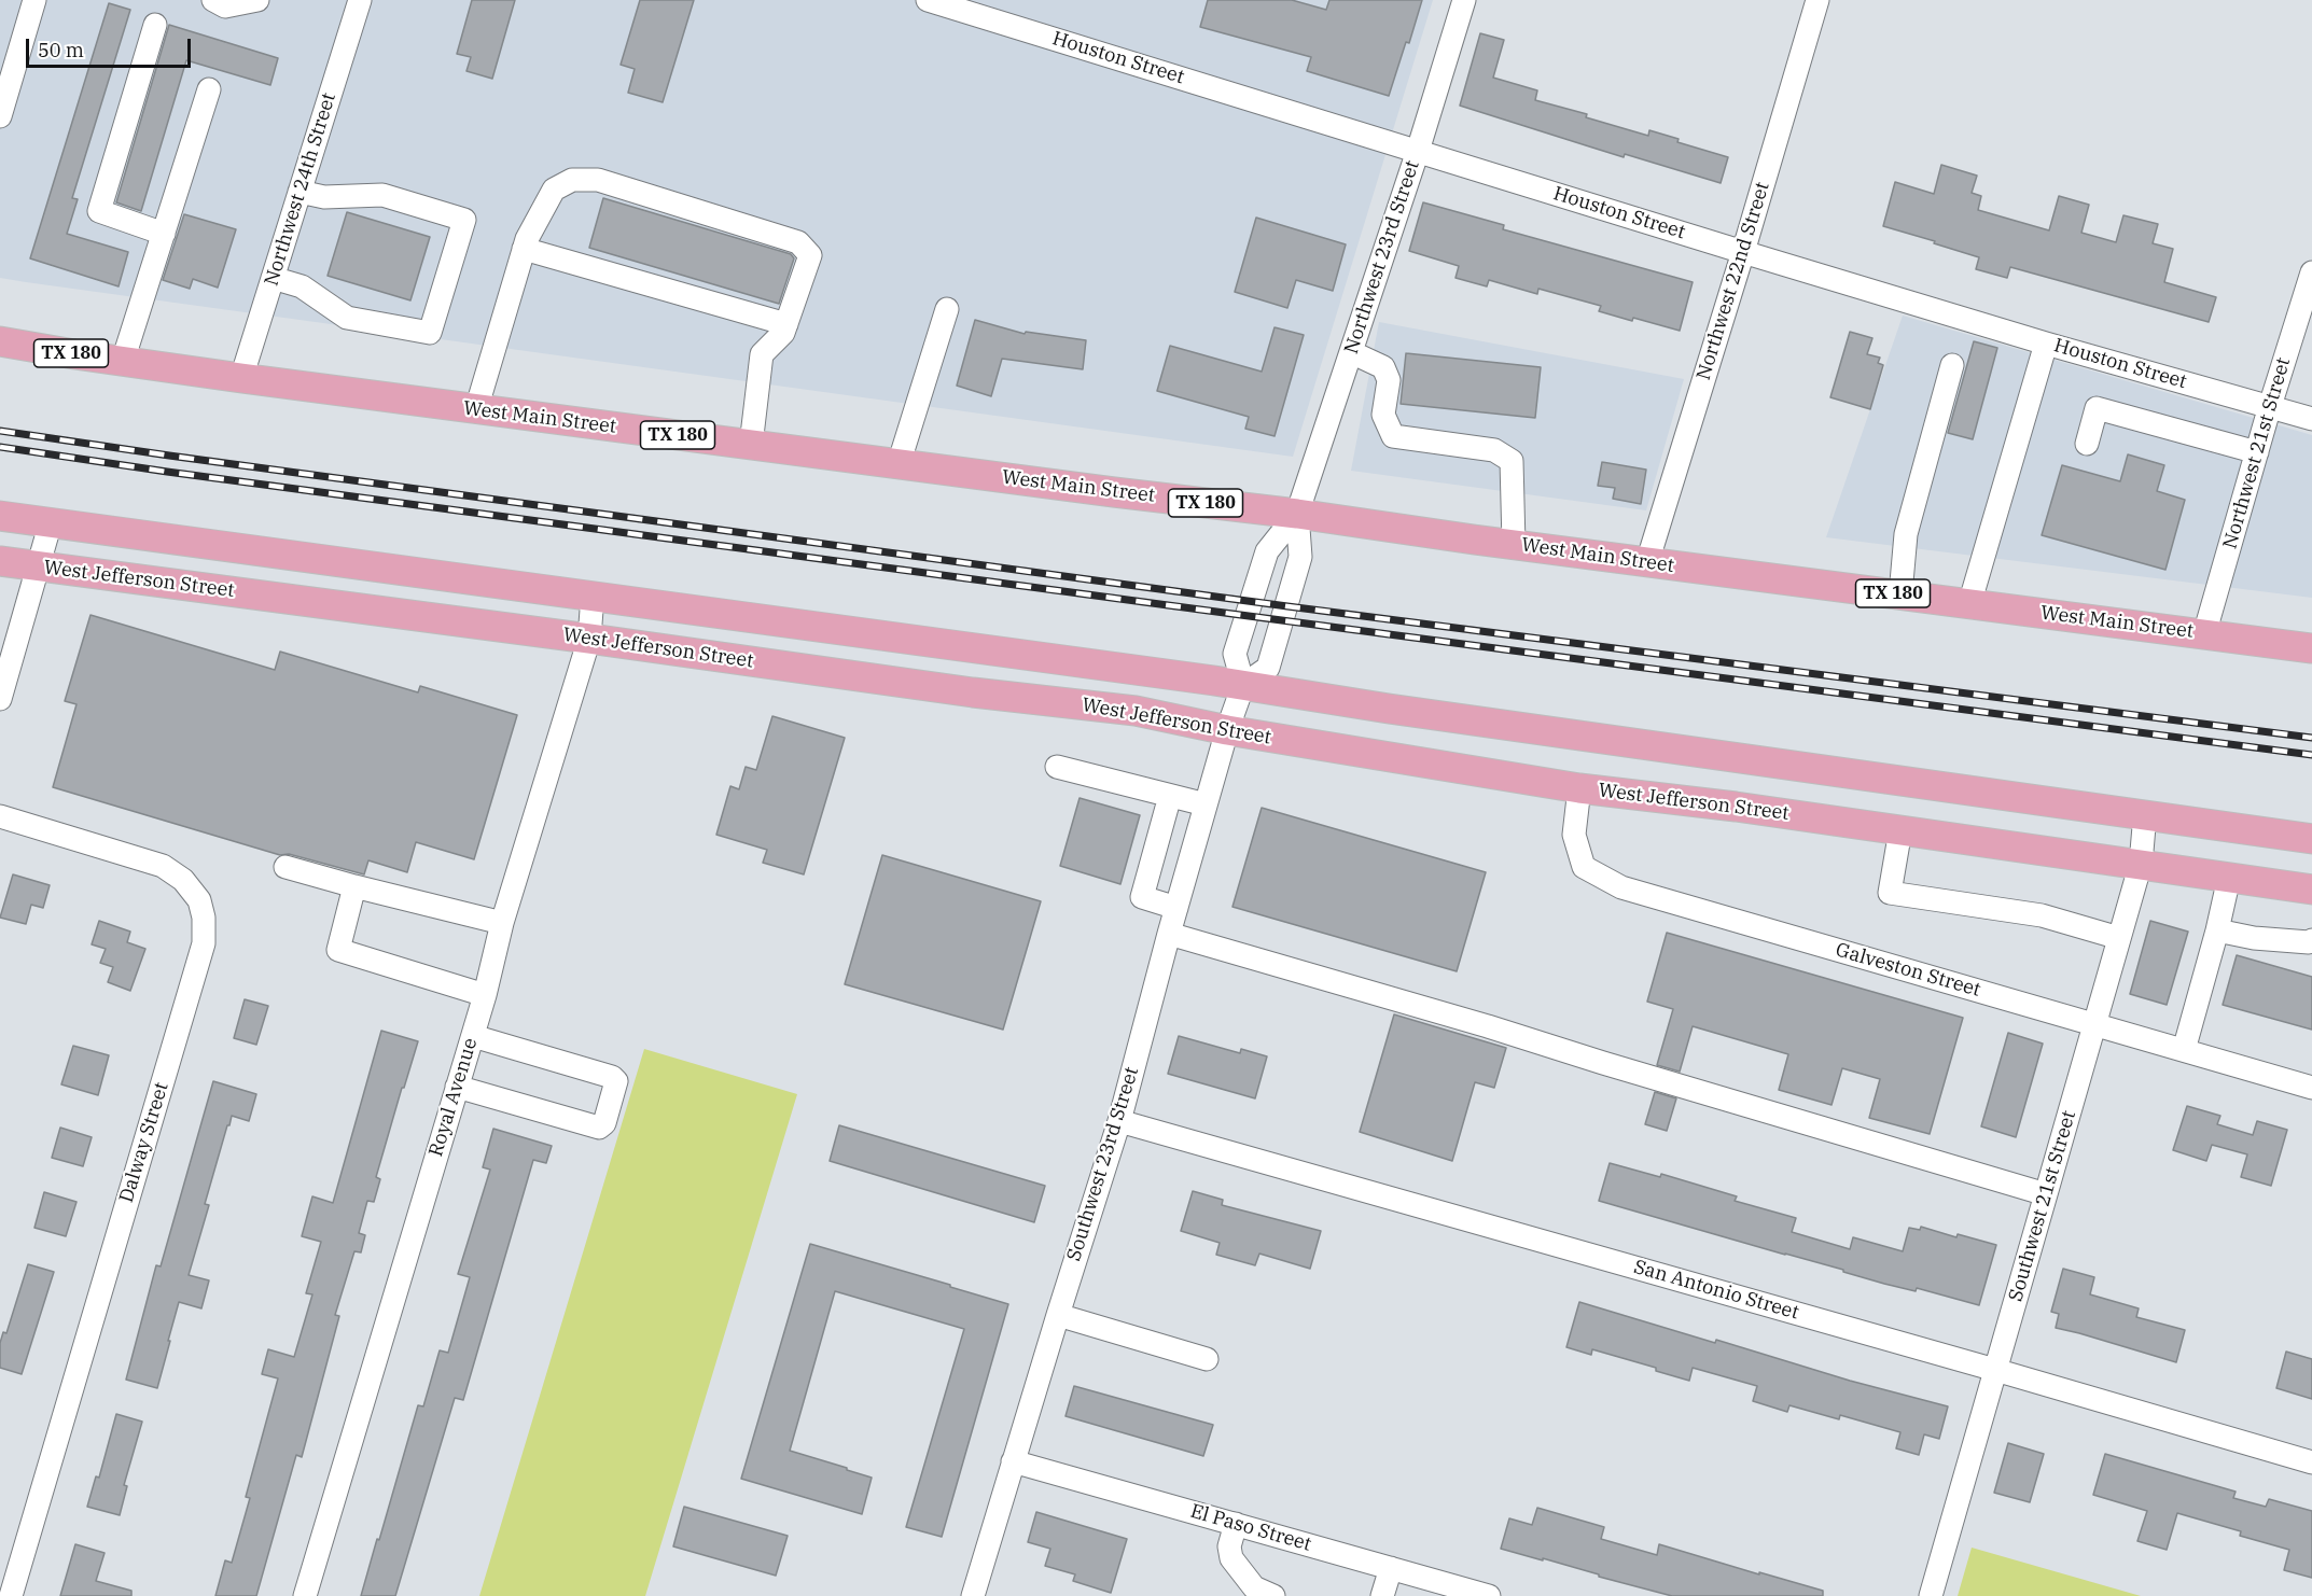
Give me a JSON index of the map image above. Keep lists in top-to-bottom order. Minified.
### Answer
{"streets":{"main road":["TX 180","West Main Street","West Jefferson Street"],"street":["Houston Street","Northwest 24th Street","Northwest 23rd Street","Northwest 22nd Street","Northwest 21st Street","Galveston Street","Royal Avenue","Dalway Street","Southwest 23rd Street","Southwest 21st Street","San Antonio Street","El Paso Street"]},"crossings":[["Houston Street","Northwest 23rd Street"],["Houston Street","Northwest 22nd Street"],["Houston Street","Northwest 21st Street"],["Northwest 24th Street","West Main Street"],["Northwest 23rd Street","West Main Street"],["Northwest 22nd Street","West Main Street"],["West Main Street","Northwest 21st Street"],["West Jefferson Street","Galveston Street"],["West Jefferson Street","Royal Avenue"],["West Jefferson Street","Southwest 23rd Street"],["West Jefferson Street","Southwest 21st Street"],["Galveston Street","Southwest 21st Street"],["Southwest 23rd Street","San Antonio Street"],["Southwest 23rd Street","El Paso Street"],["Southwest 21st Street","San Antonio Street"]],"scale_bar":"50 m"}
